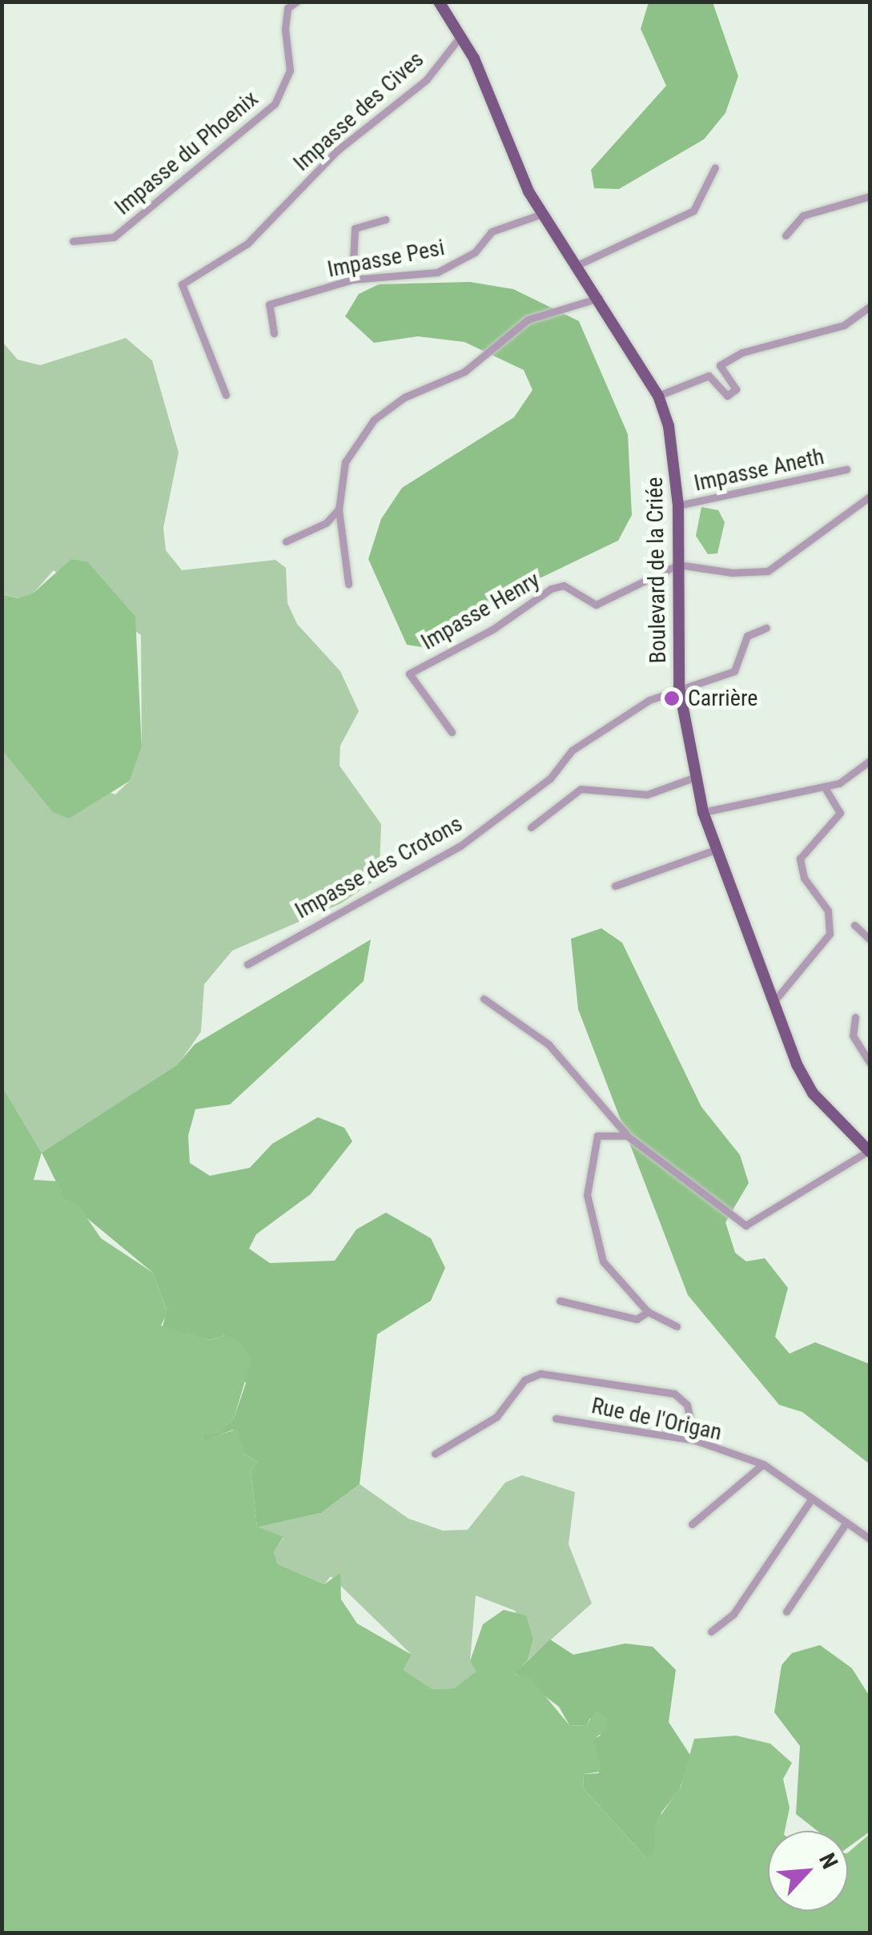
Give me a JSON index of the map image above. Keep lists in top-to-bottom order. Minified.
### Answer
{"streets":{"main road":["Boulevard de la Criée"],"street":["Impasse des Cives","Impasse du Phoenix","Impasse Pesi","Impasse Aneth","Impasse Henry","Impasse des Crotons","Rue de l'Origan"]},"crossings":[["Impasse des Cives","Boulevard de la Criée"],["Impasse Pesi","Boulevard de la Criée"],["Impasse Aneth","Boulevard de la Criée"],["Boulevard de la Criée","Impasse Henry"],["Boulevard de la Criée","Impasse des Crotons"]],"places":["Carrière"],"north":"top right"}
